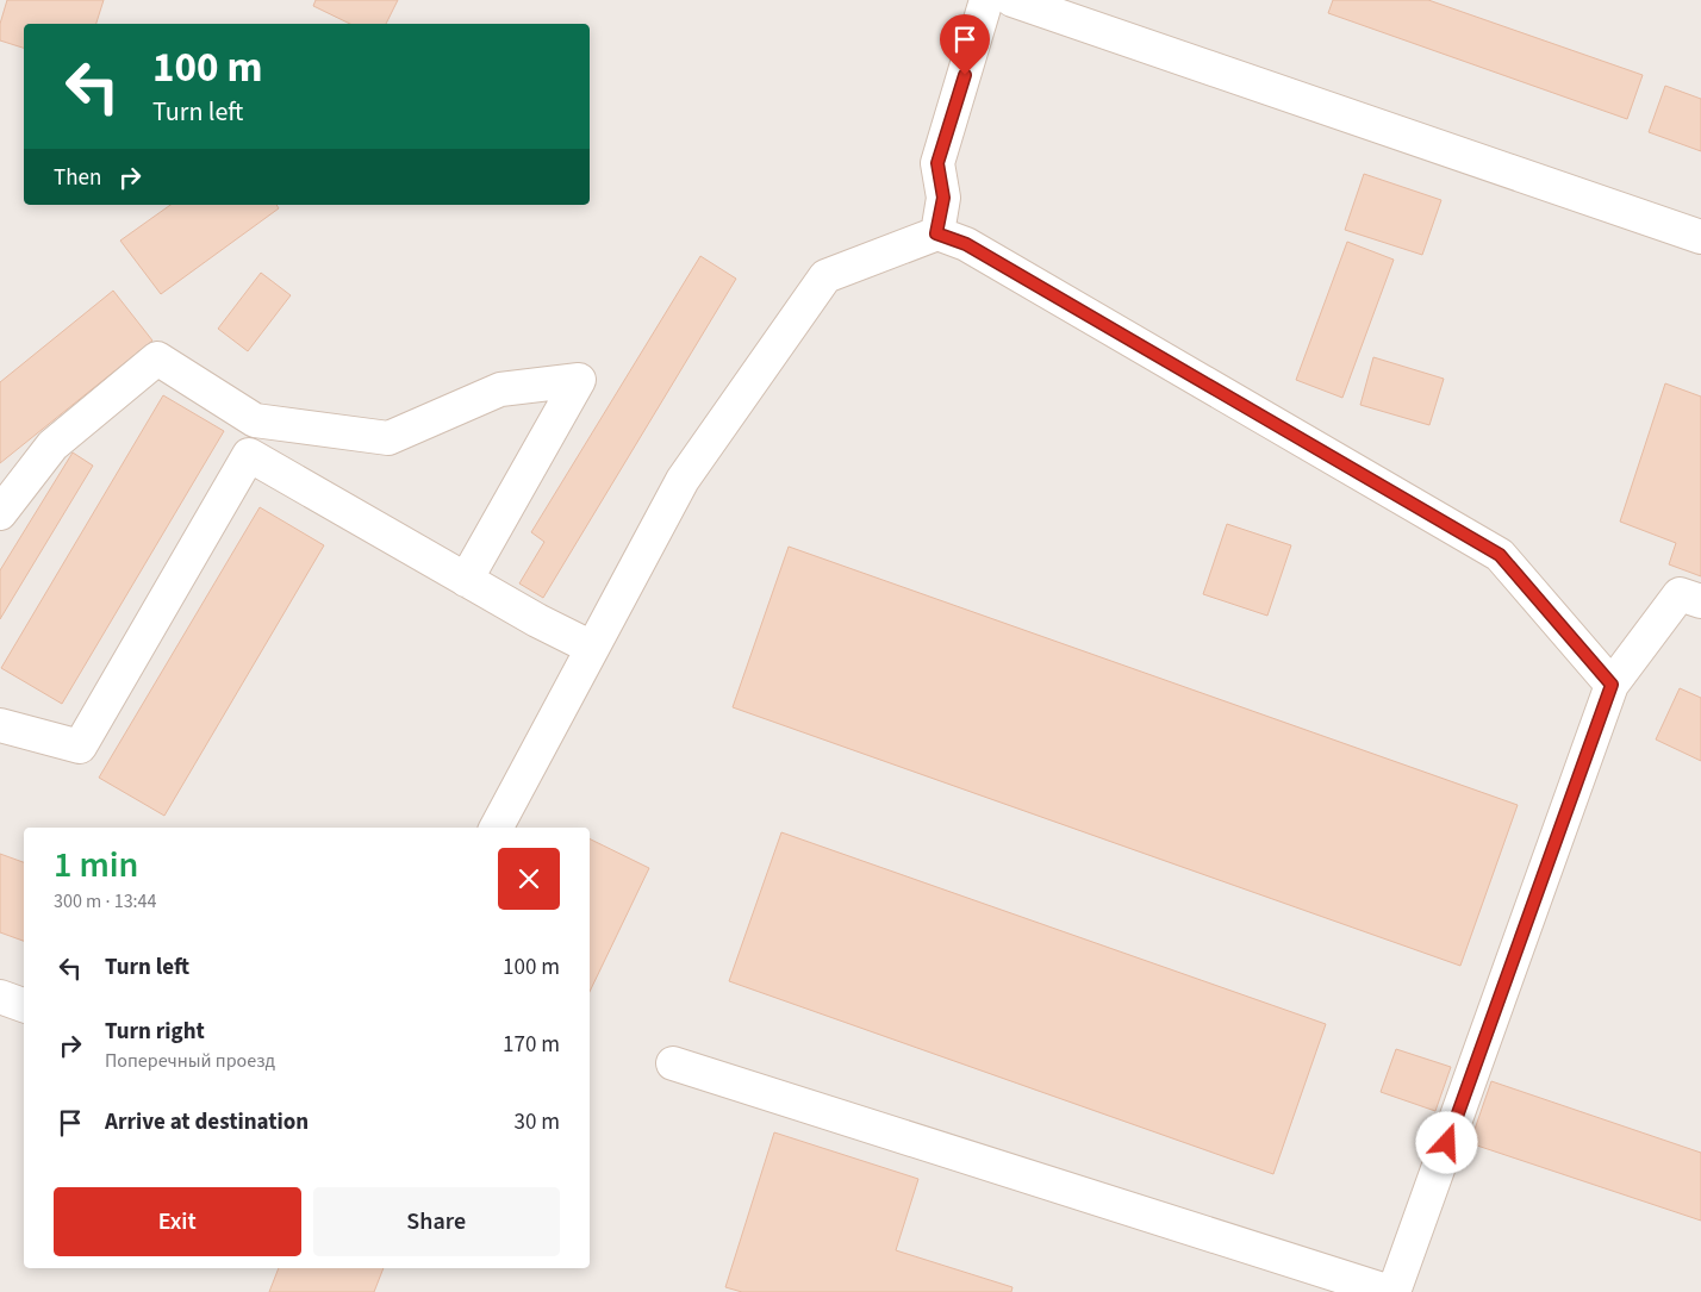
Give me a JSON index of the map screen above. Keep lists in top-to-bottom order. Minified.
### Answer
{"page":{"turn":["100 m","Turn left"],"then":"Then","heading":["1 min","300 m · 13:44"],"list":[{"name":"Turn left","value":"100 m"},{"name":"Turn right","note":"Поперечный проезд","value":"170 m"},{"name":"Arrive at destination","value":"30 m"}],"buttons":["Exit","Share"]}}
